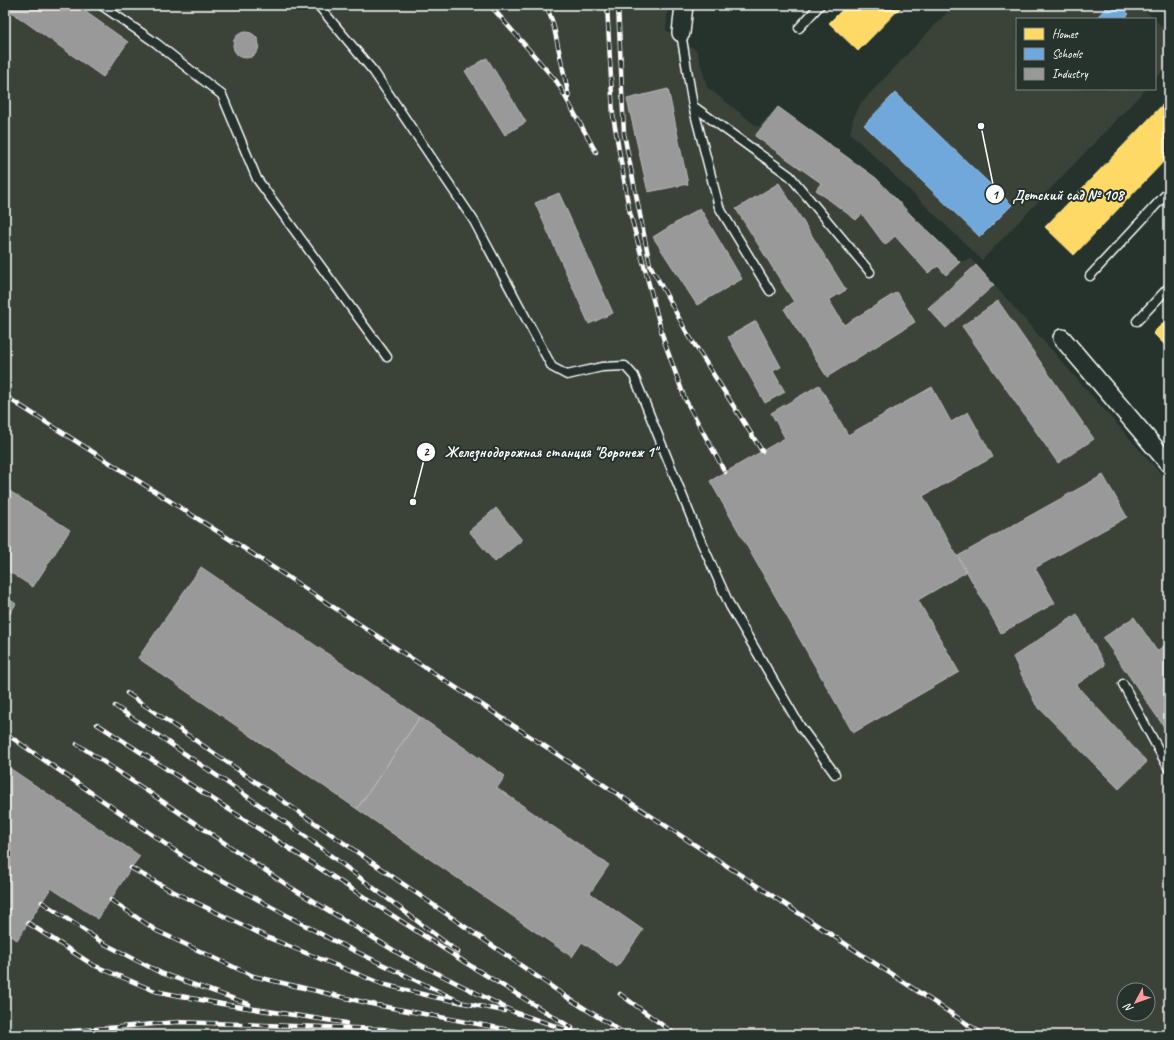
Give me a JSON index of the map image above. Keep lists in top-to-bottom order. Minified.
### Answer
{"places":["Детский сад № 108","Железнодорожная станция \"Воронеж 1\""],"legend":["Homes","Schools","Industry"],"north":"bottom left"}
